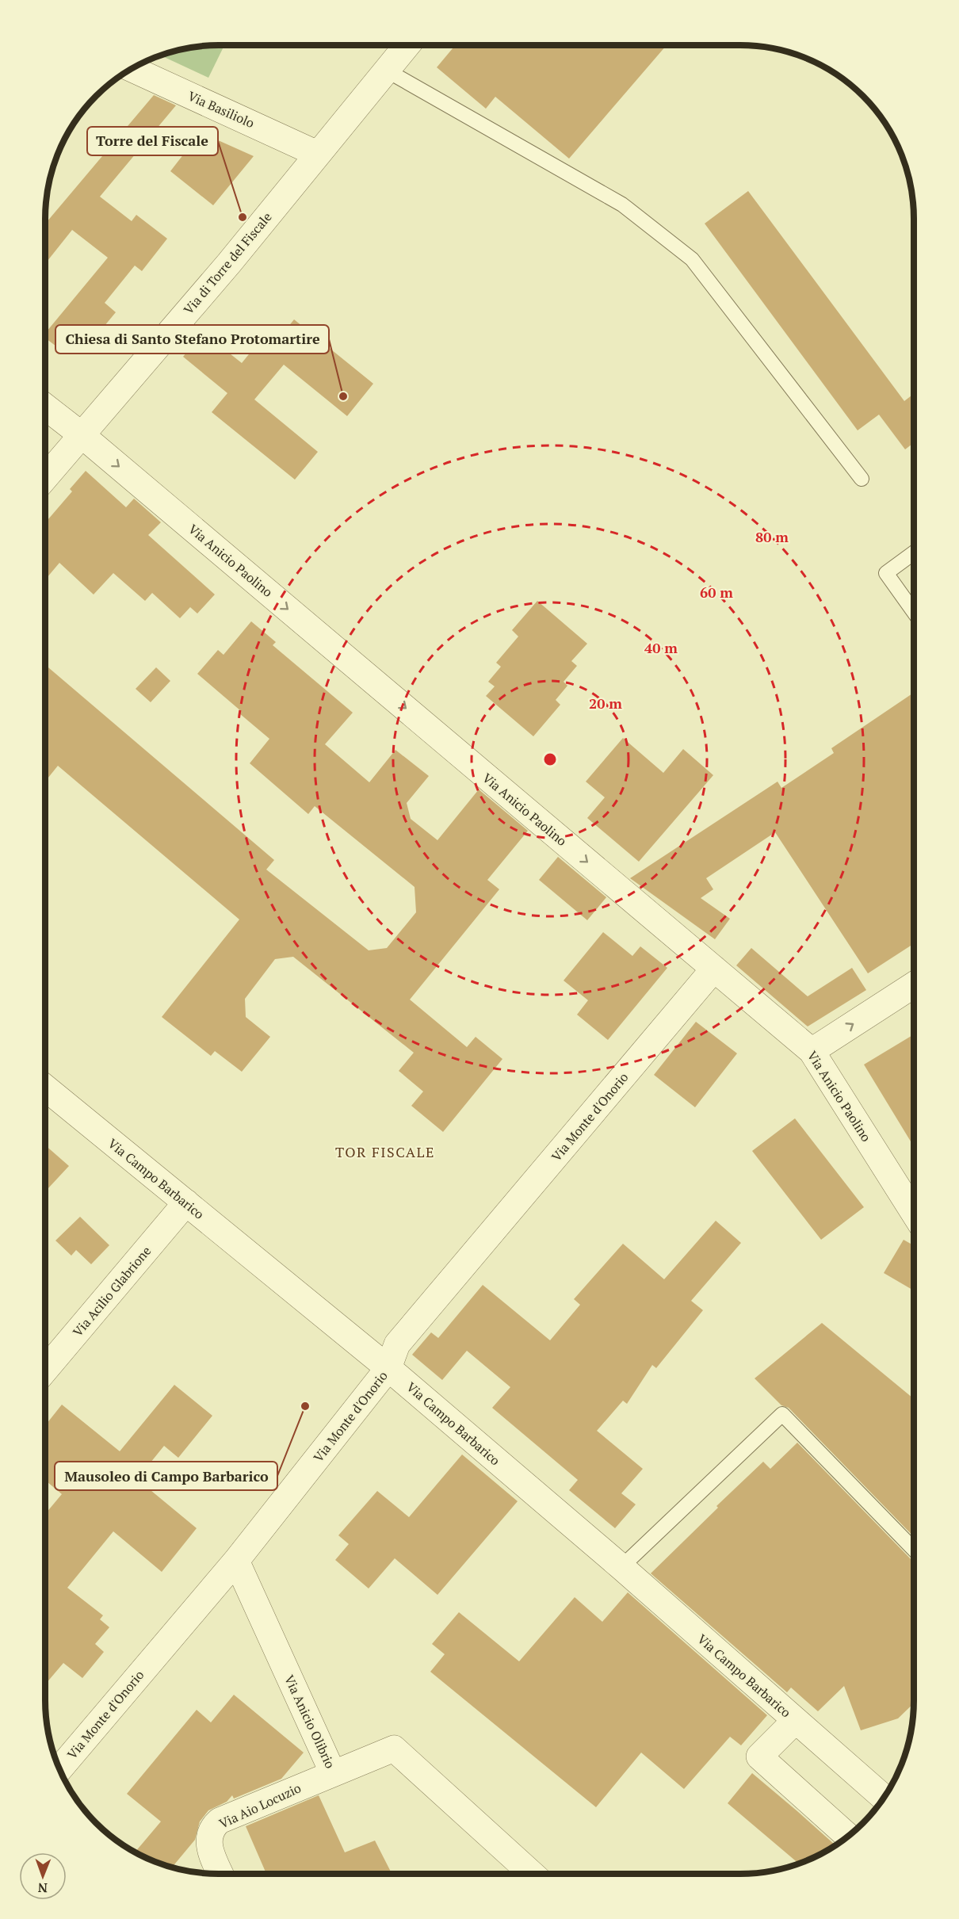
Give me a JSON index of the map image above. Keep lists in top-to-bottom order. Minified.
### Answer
{"streets":{"street":["Via Basiliolo","Via di Torre del Fiscale","Via Anicio Paolino","Via Monte d'Onorio","Via Campo Barbarico","Via Acilio Glabrione","Via Anicio Olibrio","Via Aio Locuzio"]},"crossings":[["Via Basiliolo","Via di Torre del Fiscale"],["Via di Torre del Fiscale","Via Anicio Paolino"],["Via Anicio Paolino","Via Monte d'Onorio"],["Via Monte d'Onorio","Via Campo Barbarico"],["Via Monte d'Onorio","Via Anicio Olibrio"],["Via Campo Barbarico","Via Acilio Glabrione"],["Via Anicio Olibrio","Via Aio Locuzio"]],"one_way":["Via Anicio Paolino"],"districts":["TOR FISCALE"],"places":["Torre del Fiscale","Chiesa di Santo Stefano Protomartire","Mausoleo di Campo Barbarico"],"north":"bottom","rings":["80 m","60 m","40 m","20 m"]}
